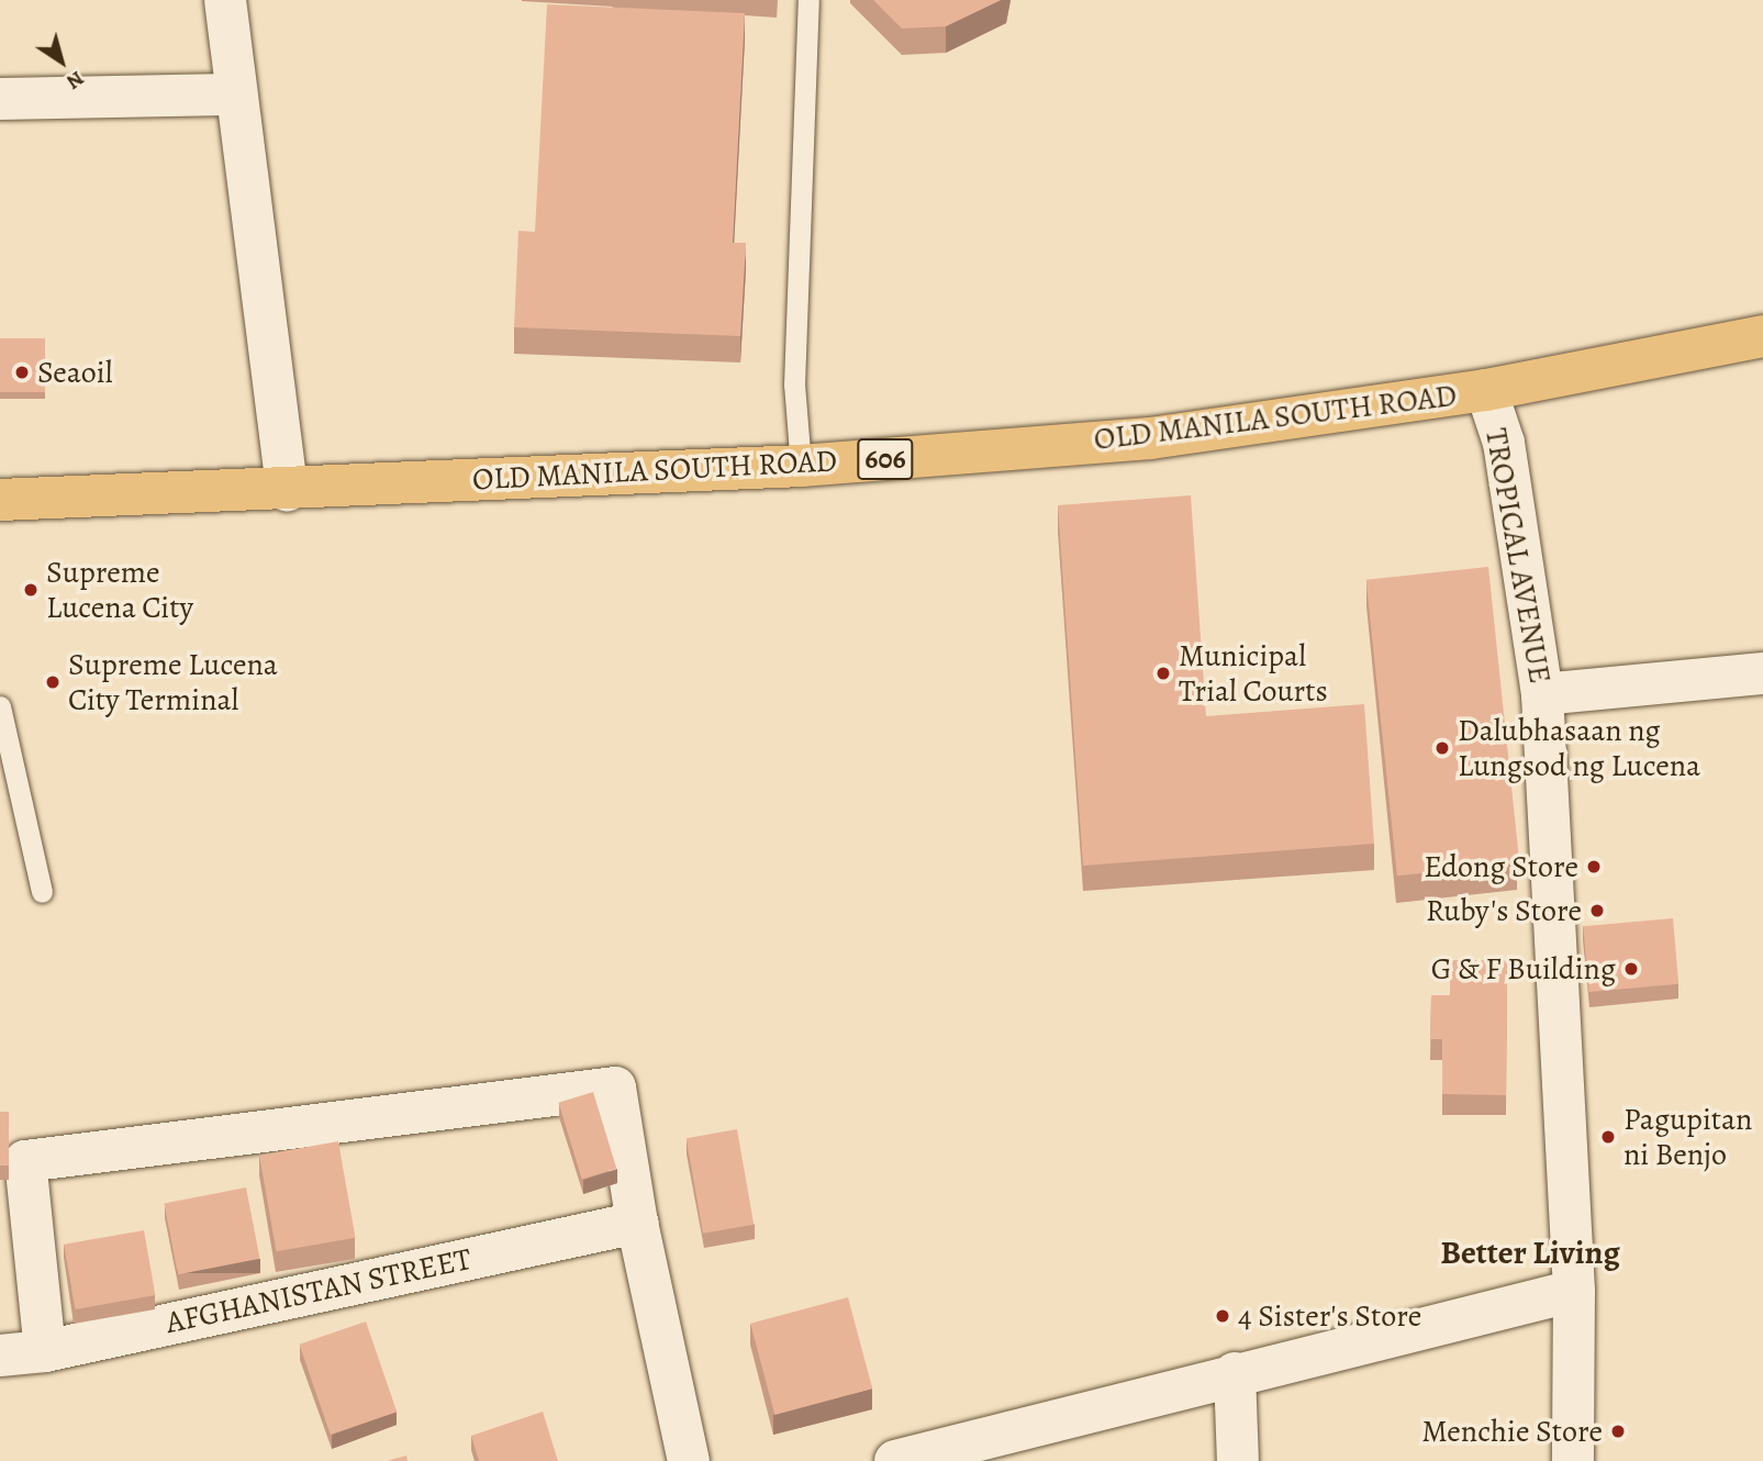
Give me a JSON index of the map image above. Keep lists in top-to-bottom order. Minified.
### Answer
{"streets":{"main road":["OLD MANILA SOUTH ROAD","606"],"street":["TROPICAL AVENUE","AFGHANISTAN STREET"]},"crossings":[["OLD MANILA SOUTH ROAD","TROPICAL AVENUE"]],"districts":["Better Living"],"places":["Seaoil","Supreme Lucena City","Municipal Trial Courts","Supreme Lucena City Terminal","Dalubhasaan ng Lungsod ng Lucena","Edong Store","Ruby's Store","G & F Building","Pagupitan ni Benjo","4 Sister's Store","Menchie Store"],"north":"bottom right"}
